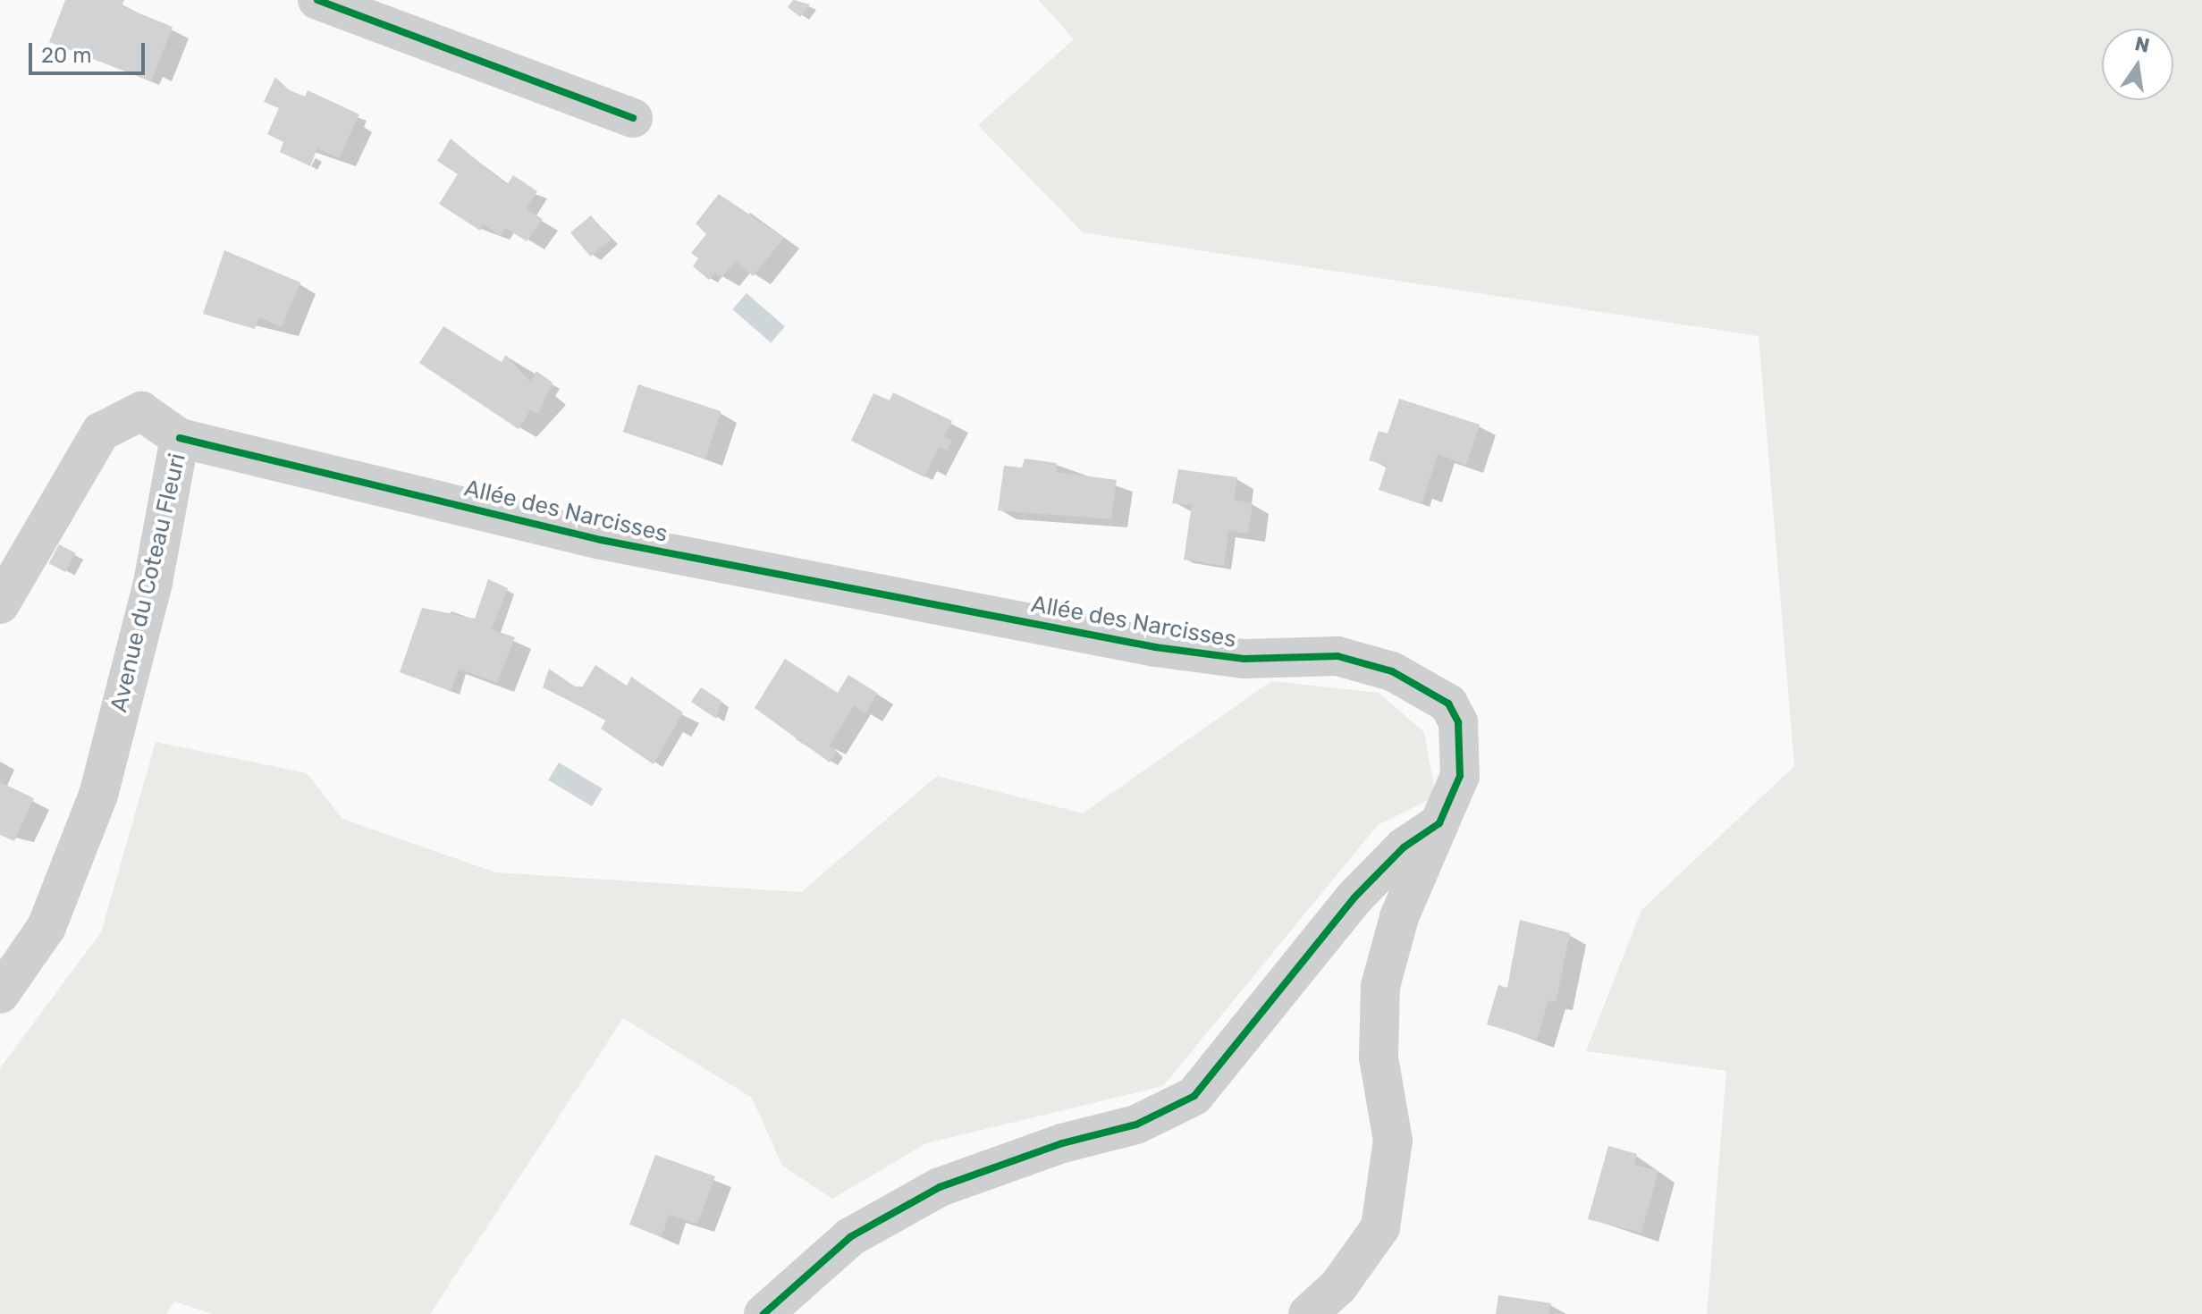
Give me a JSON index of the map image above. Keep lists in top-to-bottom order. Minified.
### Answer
{"streets":{"street":["Allée des Narcisses","Avenue du Coteau Fleuri"]},"crossings":[["Allée des Narcisses","Avenue du Coteau Fleuri"]],"scale_bar":"20 m","north":"top"}
